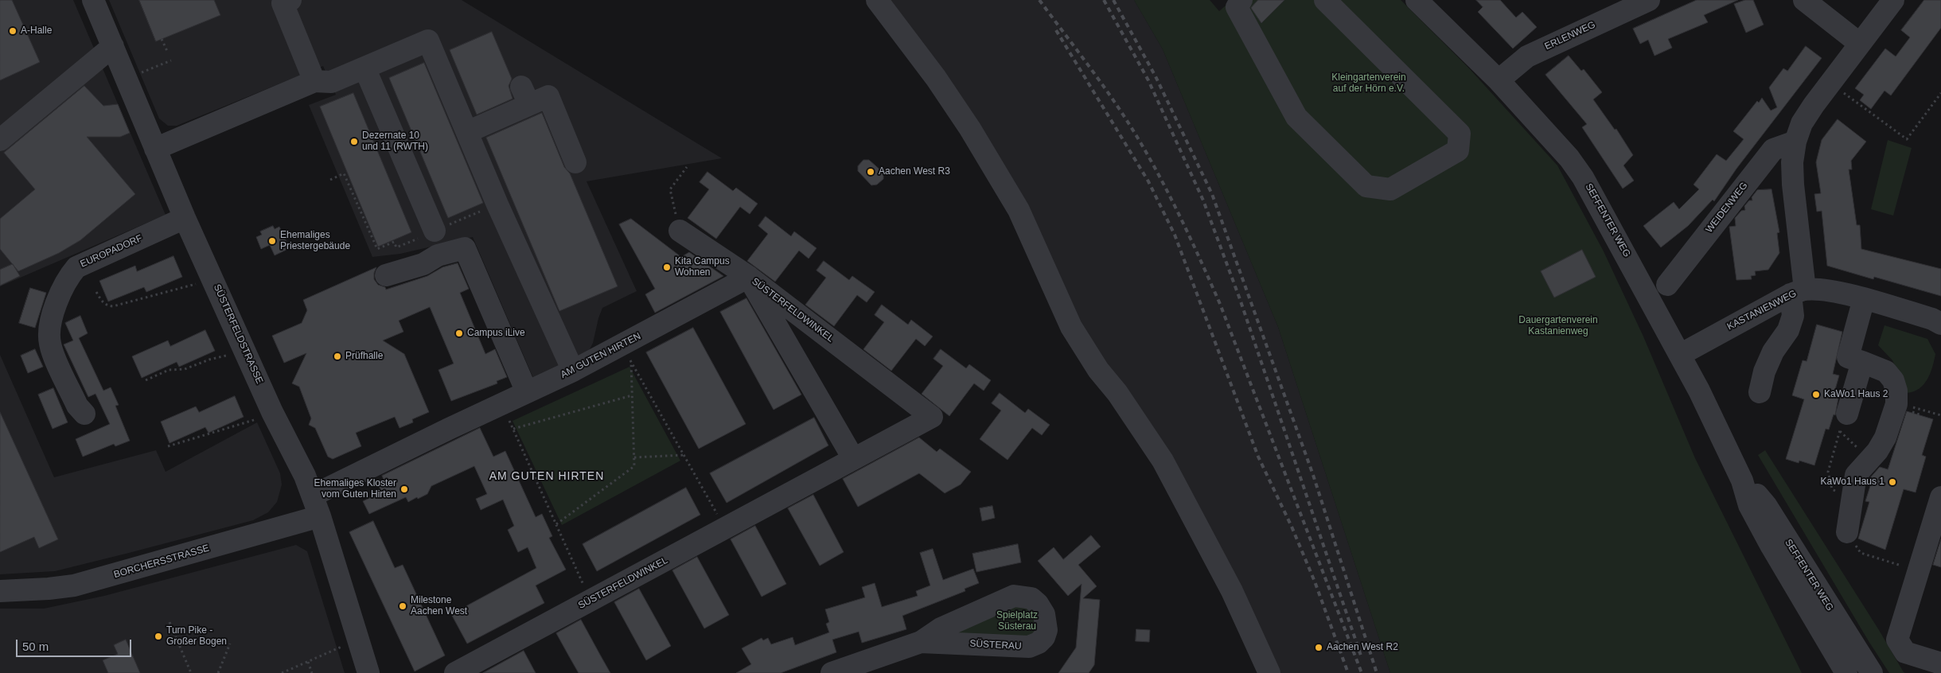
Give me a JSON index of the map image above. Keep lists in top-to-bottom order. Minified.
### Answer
{"streets":{"street":["ERLENWEG","WEIDENWEG","SEFFENTER WEG","EUROPADORF","SÜSTERFELDWINKEL","KASTANIENWEG","SÜSTERFELDSTRASSE","AM GUTEN HIRTEN","BORCHERSSTRASSE","SÜSTERAU"]},"crossings":[["ERLENWEG","SEFFENTER WEG"],["SEFFENTER WEG","KASTANIENWEG"],["EUROPADORF","SÜSTERFELDSTRASSE"],["SÜSTERFELDWINKEL","AM GUTEN HIRTEN"],["SÜSTERFELDSTRASSE","AM GUTEN HIRTEN"],["SÜSTERFELDSTRASSE","BORCHERSSTRASSE"]],"districts":["AM GUTEN HIRTEN"],"parks":["Kleingartenverein auf der Hörn e.V.","Dauergartenverein Kastanienweg","Spielplatz Süsterau"],"places":["A-Halle","Dezernate 10 und 11 (RWTH)","Aachen West R3","Ehemaliges Priestergebäude","Kita Campus Wohnen","Campus iLive","Prüfhalle","KaWo1 Haus 2","KaWo1 Haus 1","Ehemaliges Kloster vom Guten Hirten","Milestone Aachen West","Turn Pike - Großer Bogen","Aachen West R2"],"scale_bar":"50 m"}
